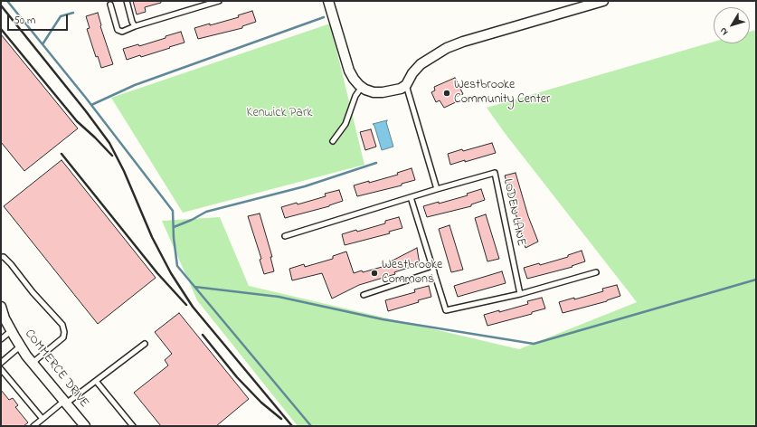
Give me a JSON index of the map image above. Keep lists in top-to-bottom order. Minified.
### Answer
{"streets":{"street":["COMMERCE DRIVE"],"lane":["LODEN LANE"]},"parks":["Kenwick Park"],"places":["Westbrooke Community Center","Westbrooke Commons"],"scale_bar":"50 m","north":"bottom left"}
